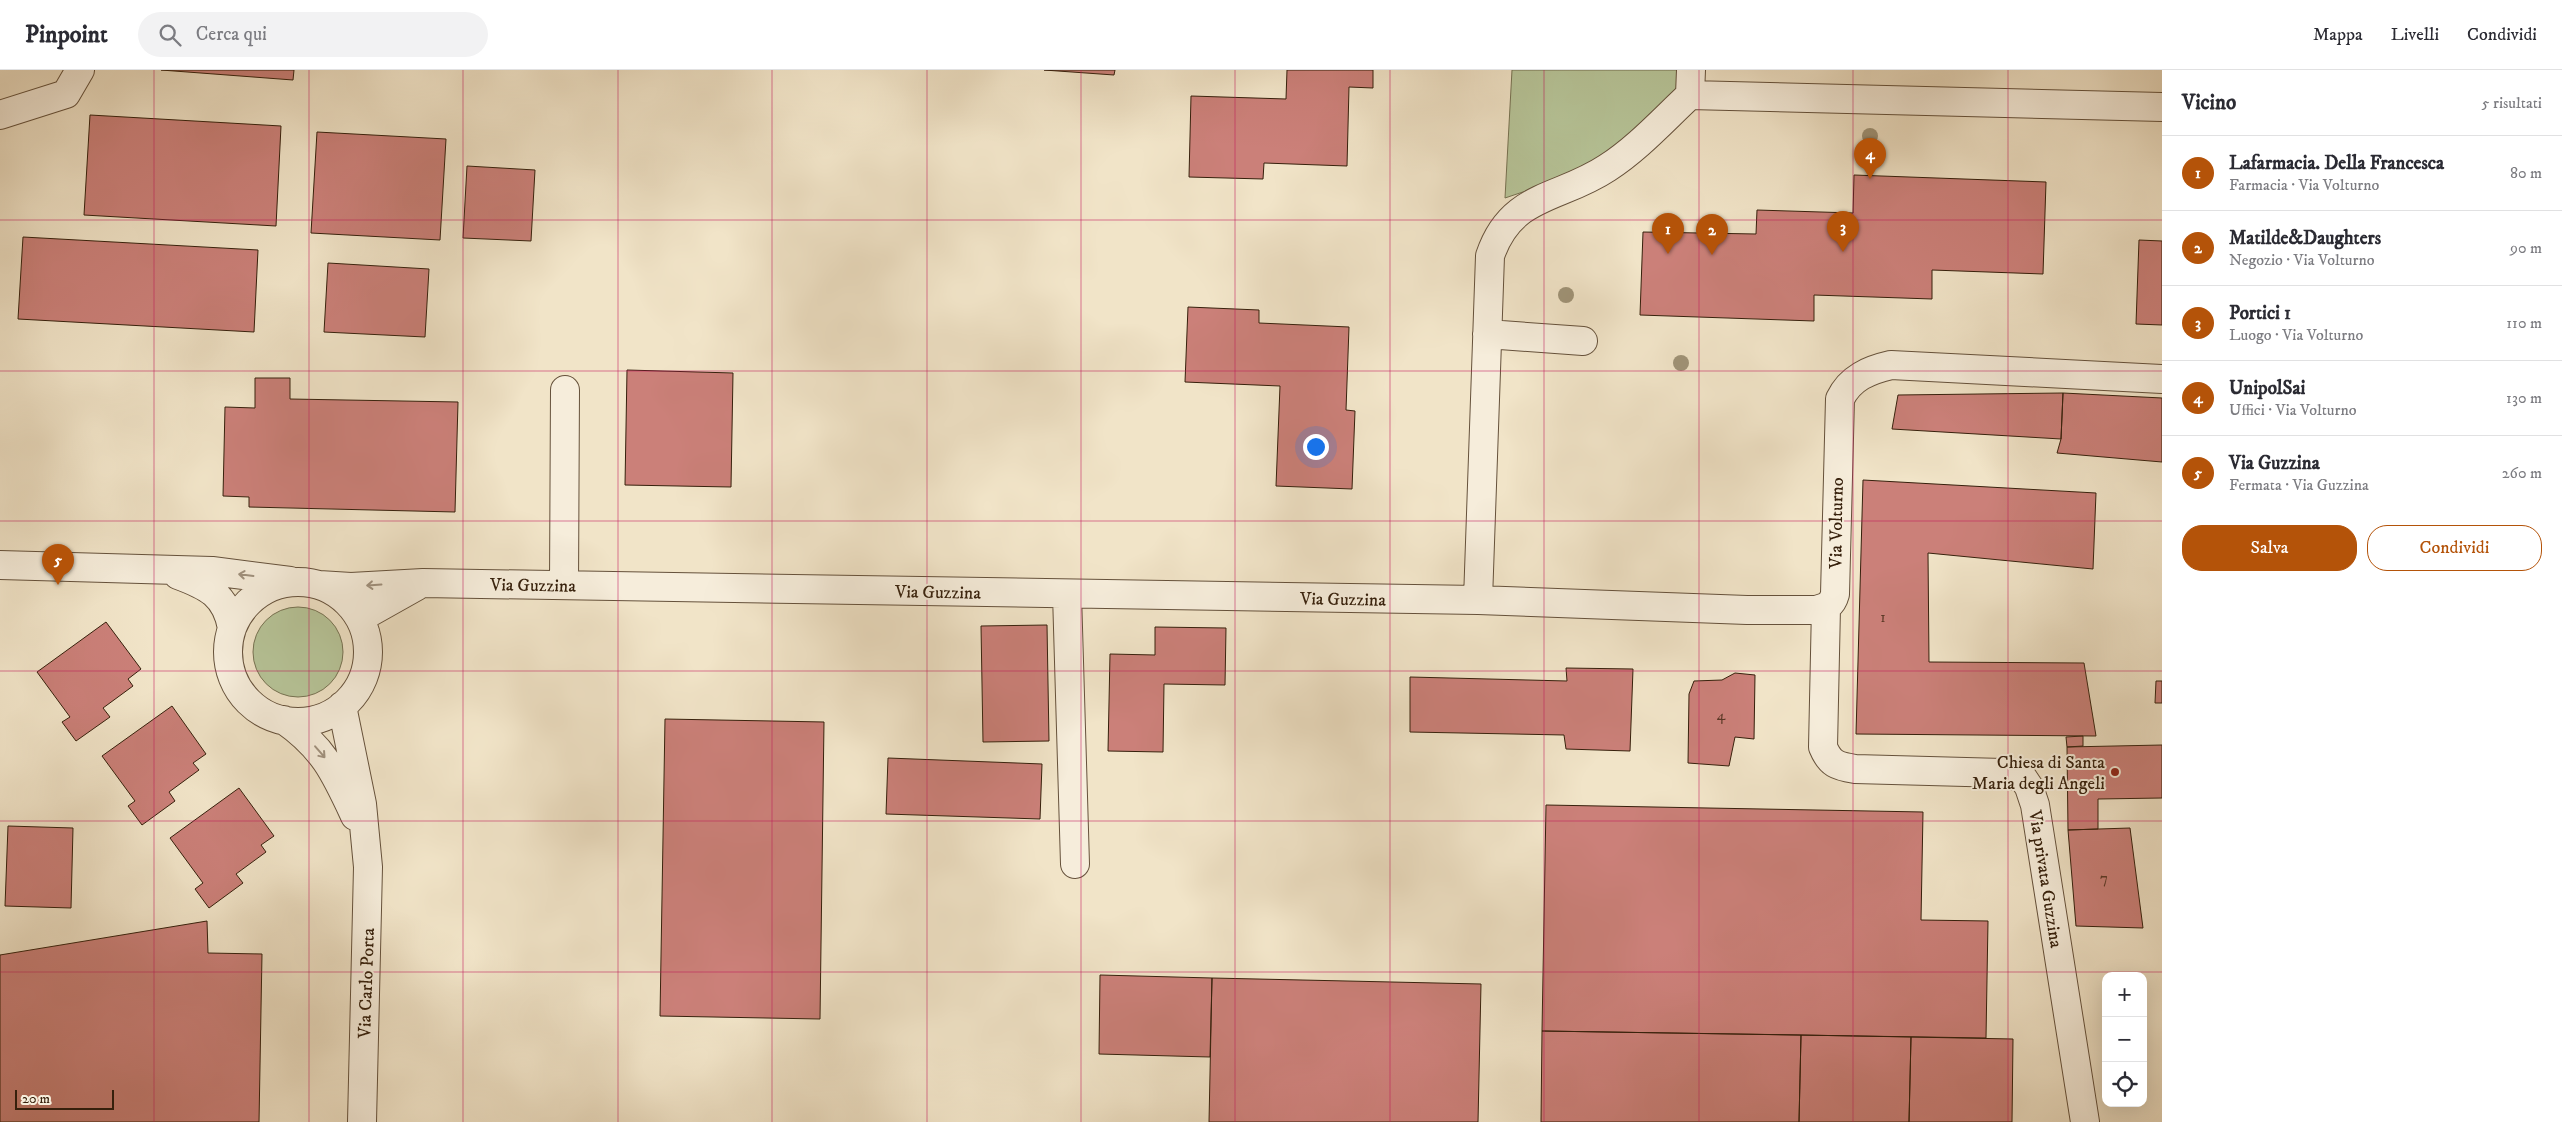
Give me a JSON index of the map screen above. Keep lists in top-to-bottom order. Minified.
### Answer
{"streets":{"street":["Via Volturno","Via Guzzina","Via privata Guzzina","Via Carlo Porta"]},"crossings":[["Via Volturno","Via privata Guzzina"],["Via Guzzina","Via Carlo Porta"]],"places":["Chiesa di Santa Maria degli Angeli"],"house_numbers":["1","4","7"],"scale_bar":"20 m","page":{"header":"Pinpoint","search":"Cerca qui","nav":["Mappa","Livelli","Condividi"],"heading":["Vicino","5 risultati"],"list":[{"mark":"1","name":"Lafarmacia. Della Francesca","note":"Farmacia · Via Volturno","value":"80 m"},{"mark":"2","name":"Matilde&Daughters","note":"Negozio · Via Volturno","value":"90 m"},{"mark":"3","name":"Portici 1","note":"Luogo · Via Volturno","value":"110 m"},{"mark":"4","name":"UnipolSai","note":"Uffici · Via Volturno","value":"130 m"},{"mark":"5","name":"Via Guzzina","note":"Fermata · Via Guzzina","value":"260 m"}],"pins":["4","3","1","2","5"],"buttons":["Salva","Condividi"],"map_buttons":["+","−"],"scale":"20 m"}}
